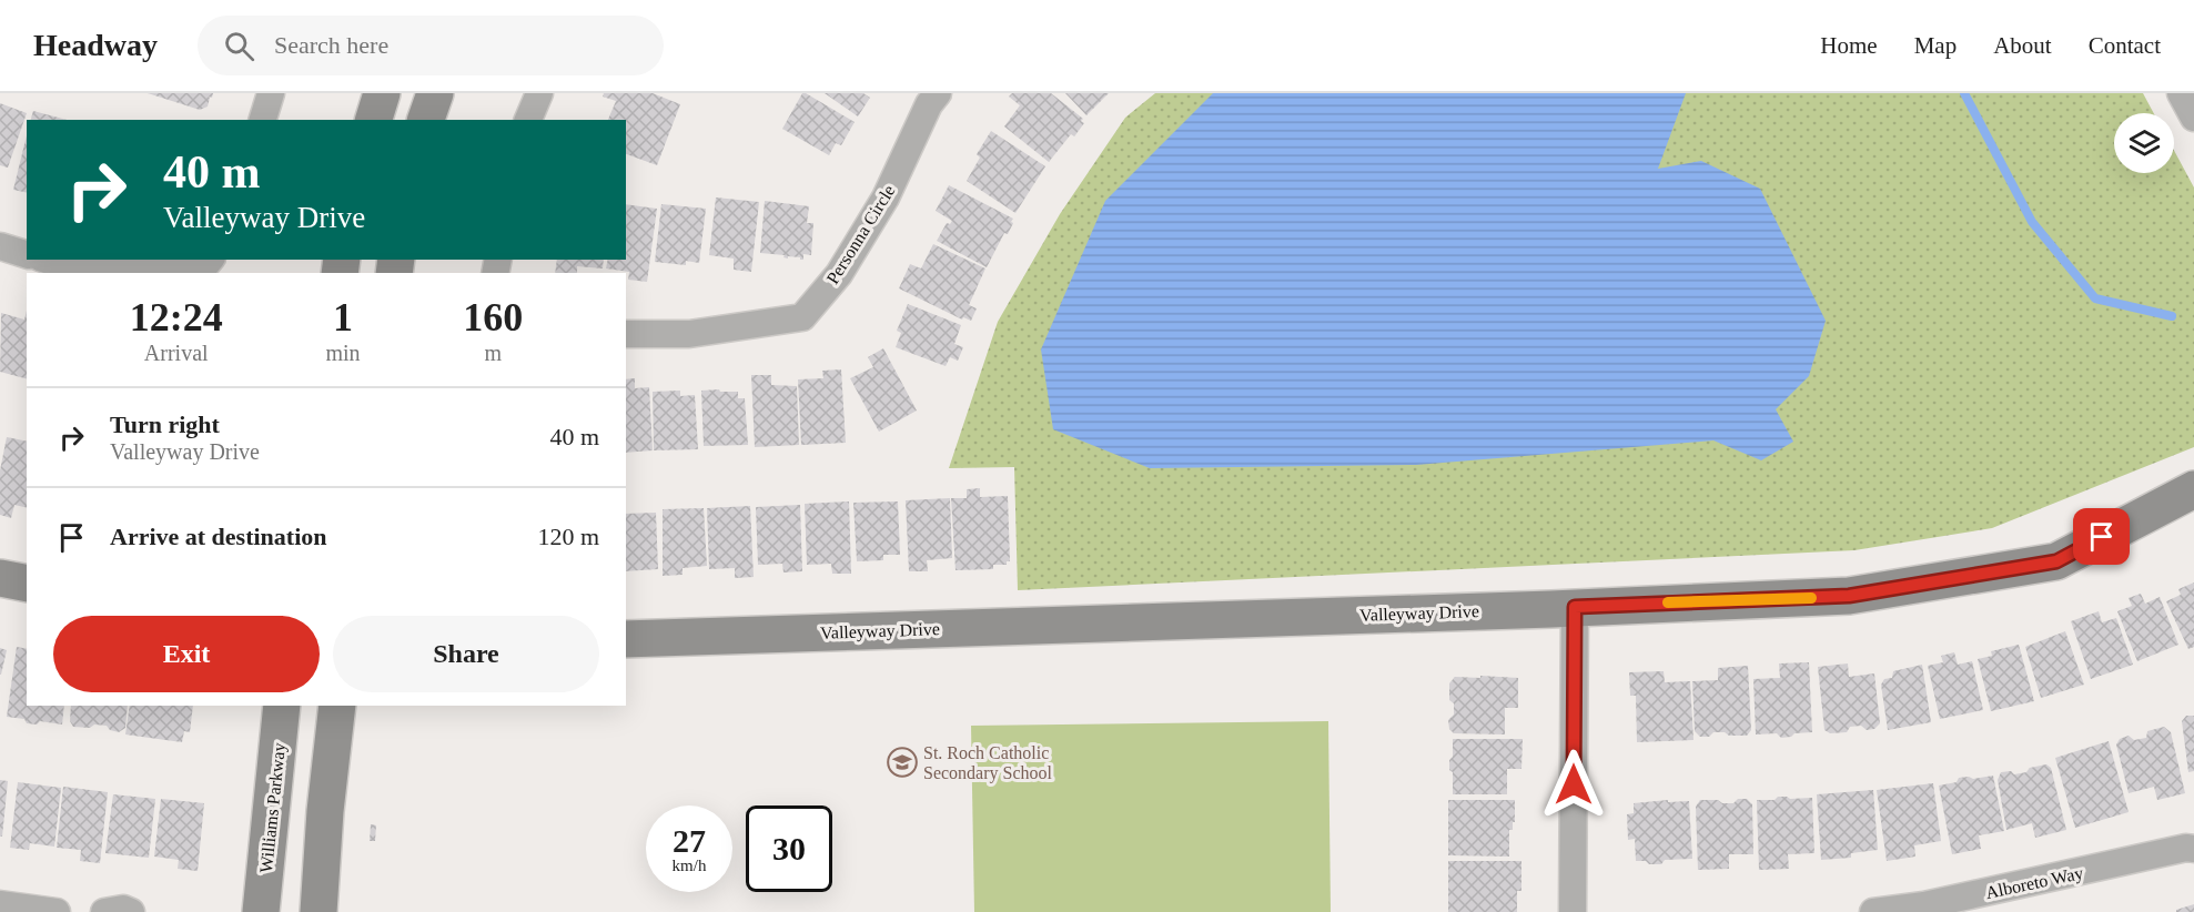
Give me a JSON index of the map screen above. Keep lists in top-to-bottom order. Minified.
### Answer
{"streets":{"street":["Personna Circle","Valleyway Drive","Williams Parkway","Alboreto Way"]},"places":{"school or university":["St. Roch Catholic Secondary School"]},"page":{"header":"Headway","search":"Search here","nav":["Home","Map","About","Contact"],"turn":["40 m","Valleyway Drive"],"eta":["12:24","Arrival","1","min","160","m"],"list":[{"name":"Turn right","note":"Valleyway Drive","value":"40 m"},{"name":"Arrive at destination","value":"120 m"}],"buttons":["Exit","Share"],"speed":"27 km/h","limit":"30"}}
